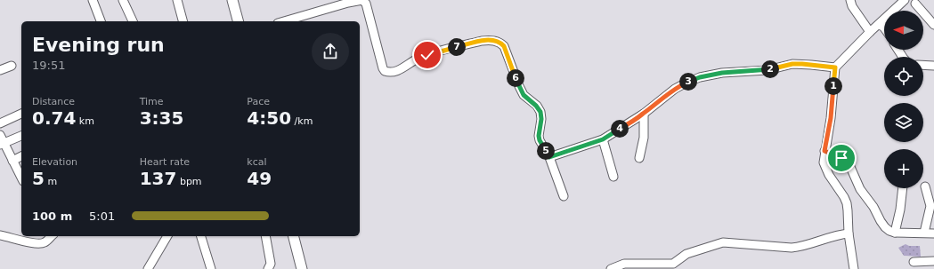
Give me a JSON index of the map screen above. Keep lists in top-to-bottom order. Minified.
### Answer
{"north":"left","page":{"map_buttons":"+","heading":["Evening run","19:51"],"pins":["7","2","6","3","1","4","5"],"stats":[["Distance","0.74 km"],["Time","3:35"],["Pace","4:50 /km"],["Elevation","5 m"],["Heart rate","137 bpm"],["kcal","49"]],"list":[{"name":"100 m","note":"5:01"}]}}
